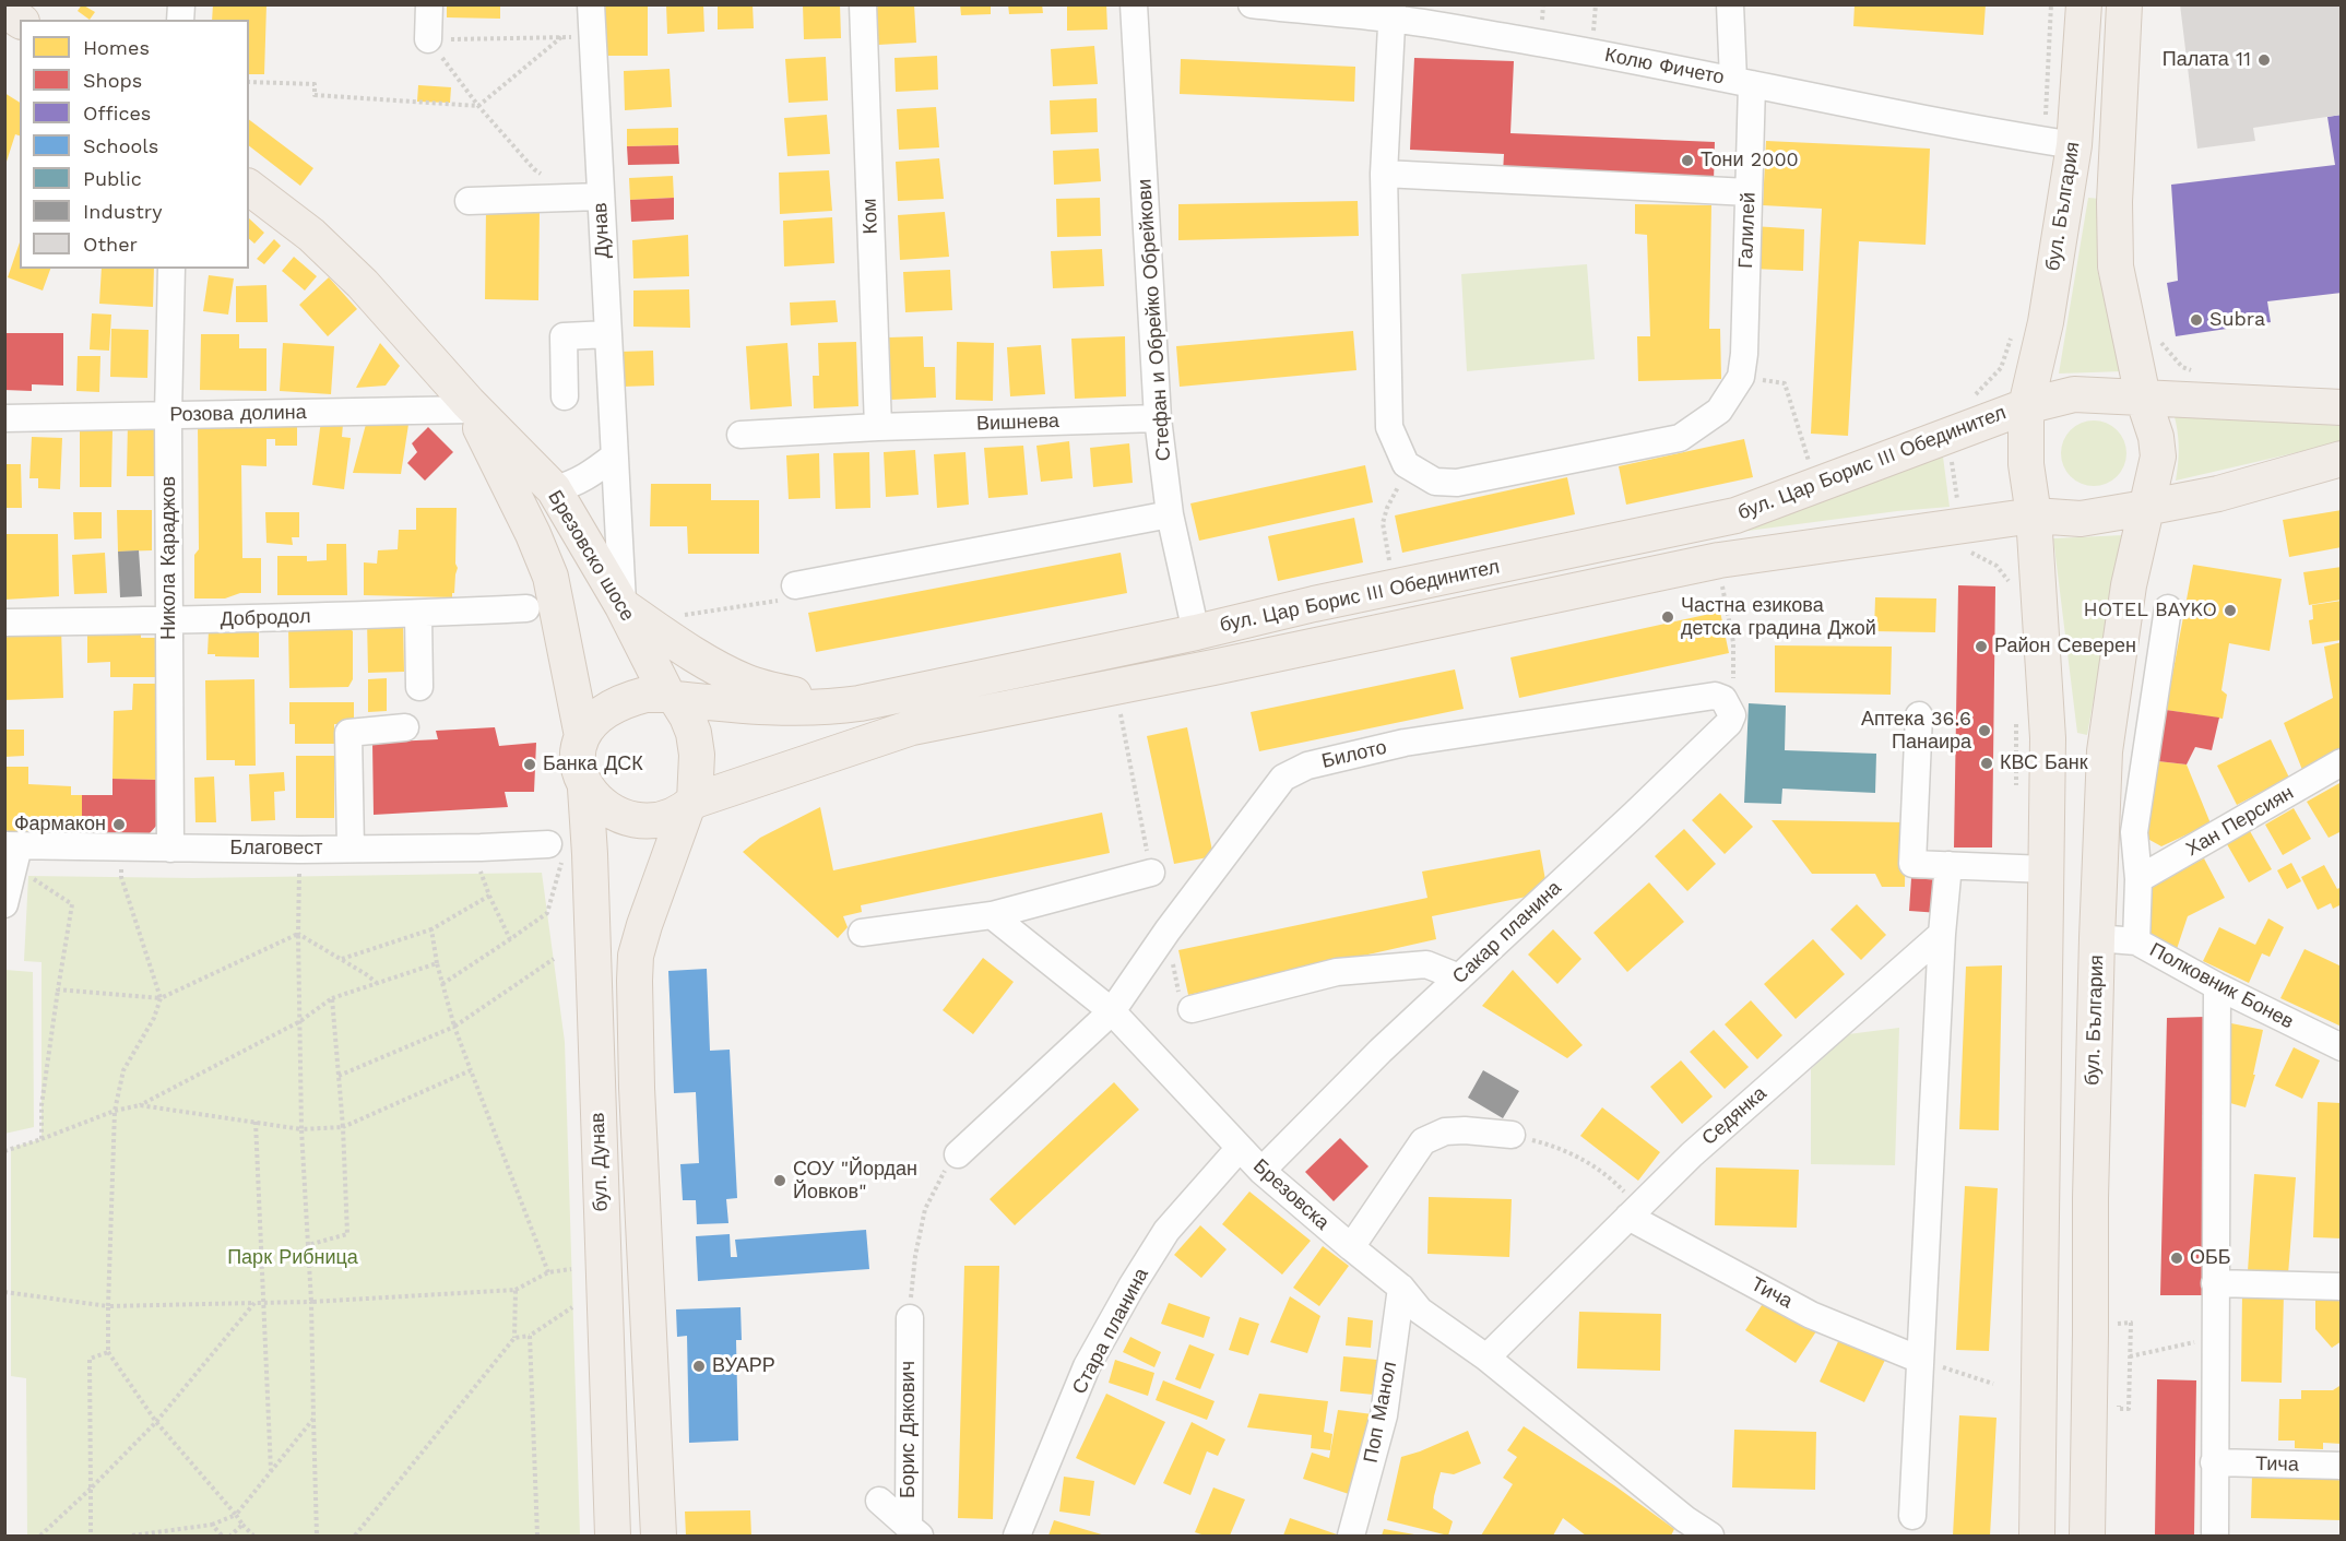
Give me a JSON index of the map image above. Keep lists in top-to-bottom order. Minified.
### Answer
{"streets":{"main road":["бул. България","бул. Цар Борис III Обединител","Брезовско шосе","бул. Дунав"],"street":["Колю Фичето","Ком","Дунав","Галилей","Стефан и Обрейко Обрейкови","Розова долина","Вишнева","Никола Караджов","Добродол","Билото","Хан Персиян","Благовест","Сакар планина","Полковник Бонев","Седянка","Брезовска","Тича","Стара планина","Поп Манол","Борис Дякович"]},"crossings":[["Колю Фичето","бул. България"],["Колю Фичето","Галилей"],["бул. България","бул. Цар Борис III Обединител"],["бул. България","Полковник Бонев"],["Ком","Вишнева"],["Дунав","Брезовско шосе"],["Стефан и Обрейко Обрейкови","Вишнева"],["Стефан и Обрейко Обрейкови","бул. Цар Борис III Обединител"],["Розова долина","Брезовско шосе"],["Розова долина","Никола Караджов"],["бул. Цар Борис III Обединител","Брезовско шосе"],["бул. Цар Борис III Обединител","бул. Дунав"],["Брезовско шосе","бул. Дунав"],["Никола Караджов","Добродол"],["Никола Караджов","Благовест"],["Билото","Сакар планина"],["Билото","Брезовска"],["Сакар планина","Брезовска"],["Седянка","Брезовска"],["Седянка","Тича"],["Брезовска","Стара планина"],["Брезовска","Поп Манол"]],"parks":["Парк Рибница"],"places":["Палата 11","Тони 2000","Subra","HOTEL BAYKO","Частна езикова детска градина Джой","Район Северен","Аптека 36.6 Панаира","КВС Банк","Банка ДСК","Фармакон","СОУ \"Йордан Йовков\"","ОББ","ВУАРР"],"legend":["Homes","Shops","Offices","Schools","Public","Industry","Other"]}
